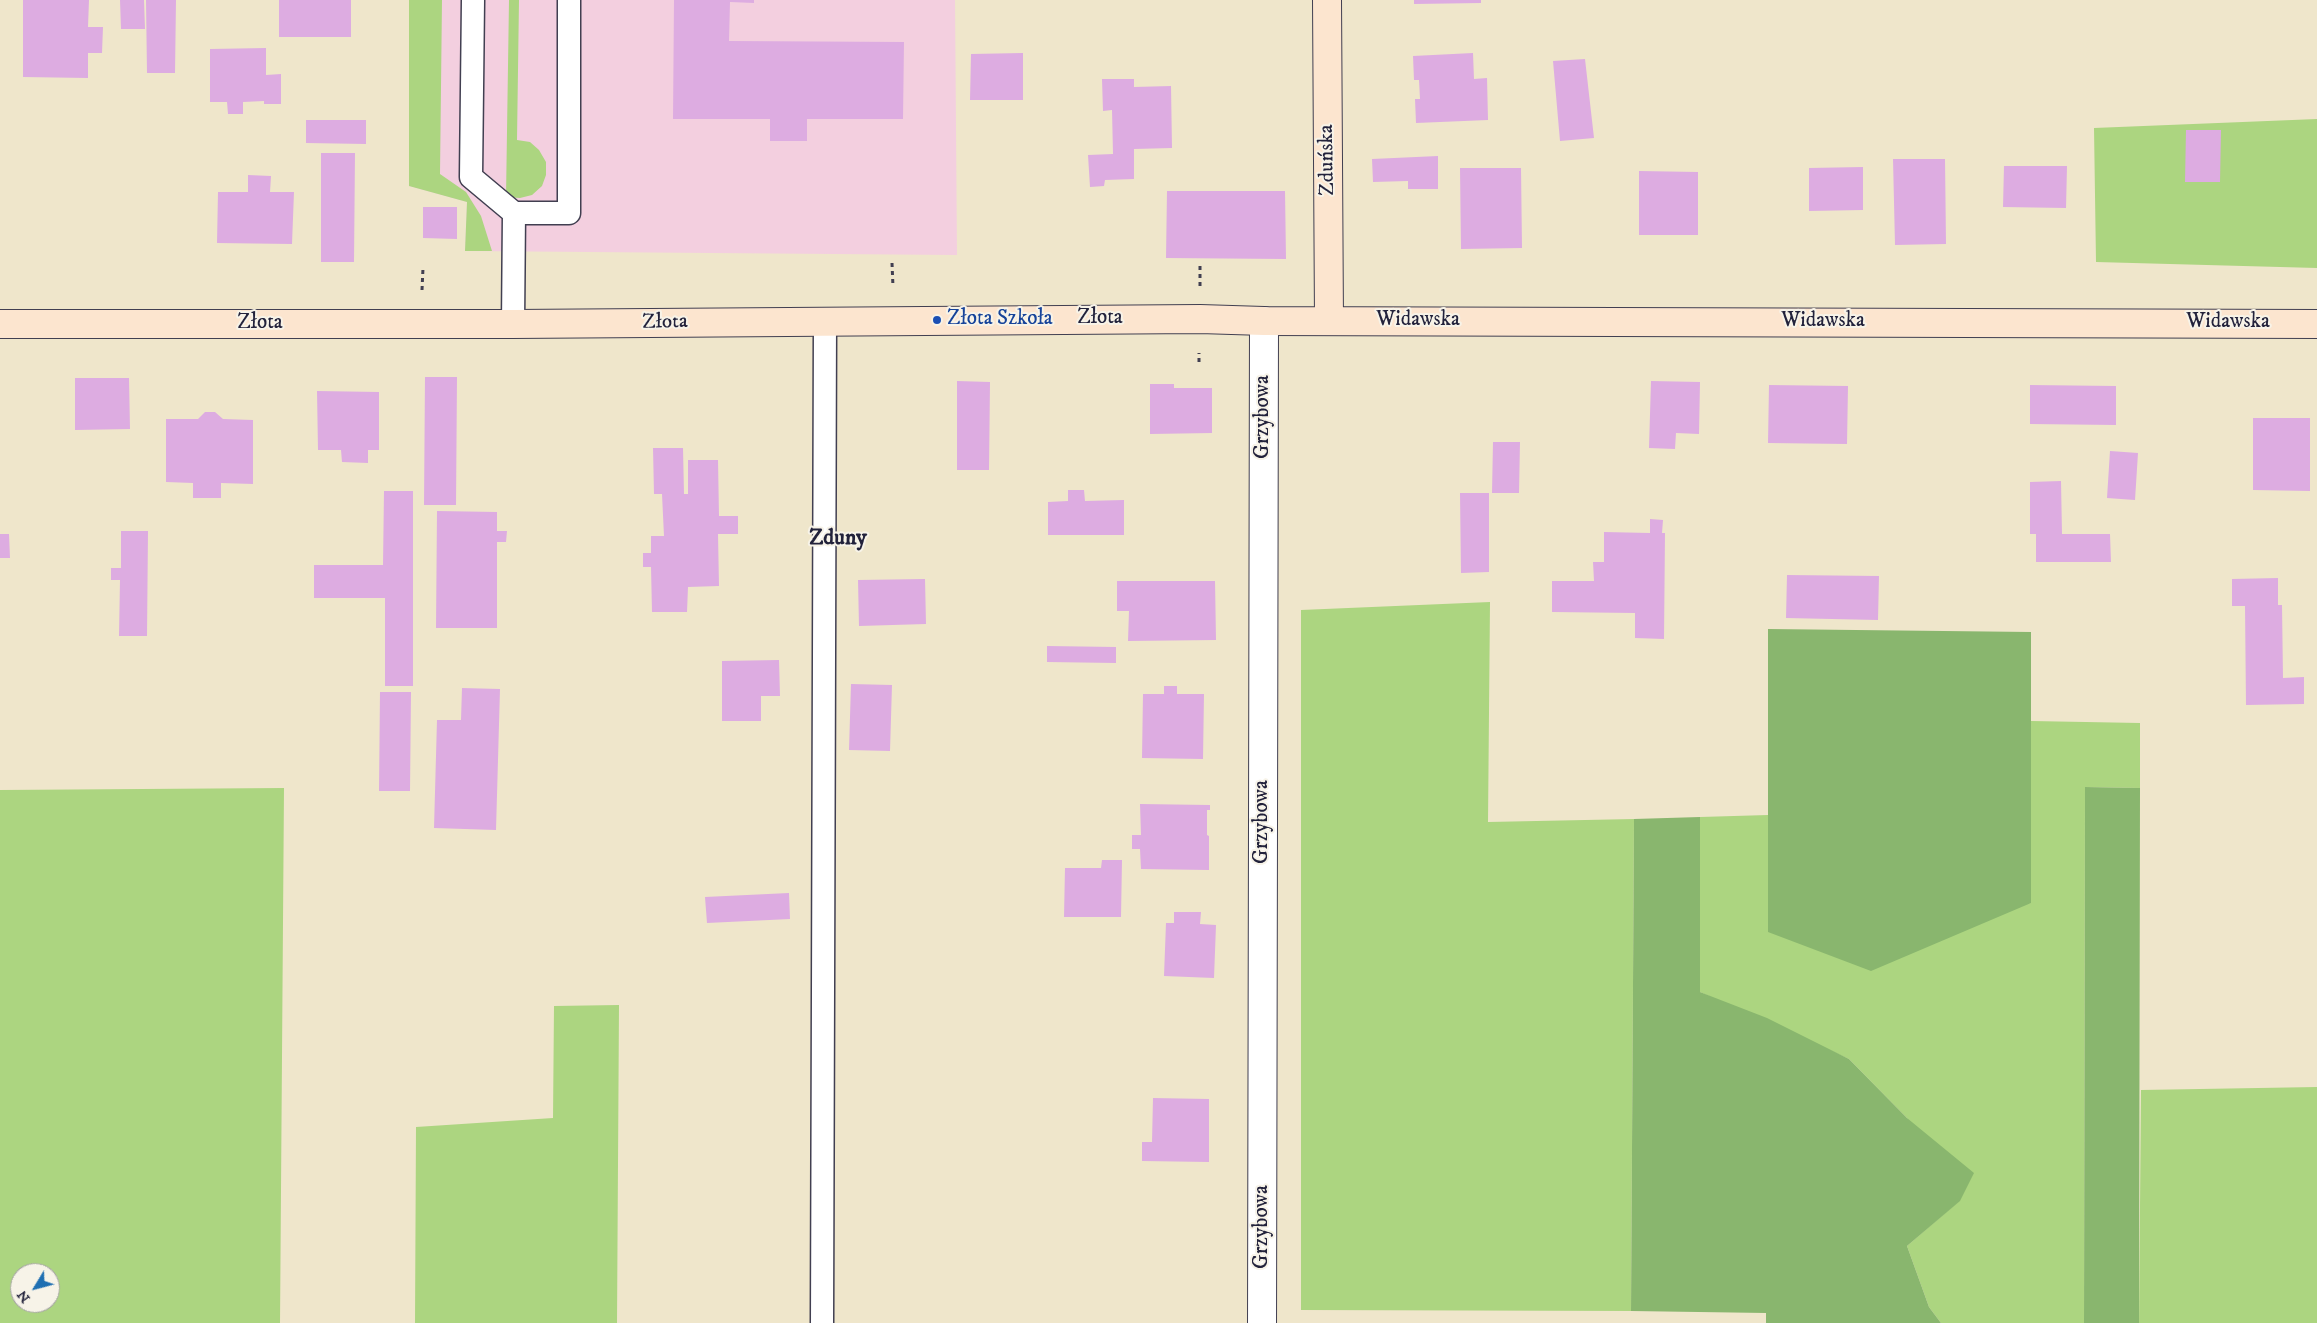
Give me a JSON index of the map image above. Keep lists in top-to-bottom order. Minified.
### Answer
{"streets":{"street":["Zduńska","Złota","Widawska","Grzybowa"]},"crossings":[["Zduńska","Złota"],["Zduńska","Widawska"],["Złota","Widawska"],["Złota","Grzybowa"]],"districts":["Zduny"],"places":["Złota Szkoła"],"north":"bottom left"}
